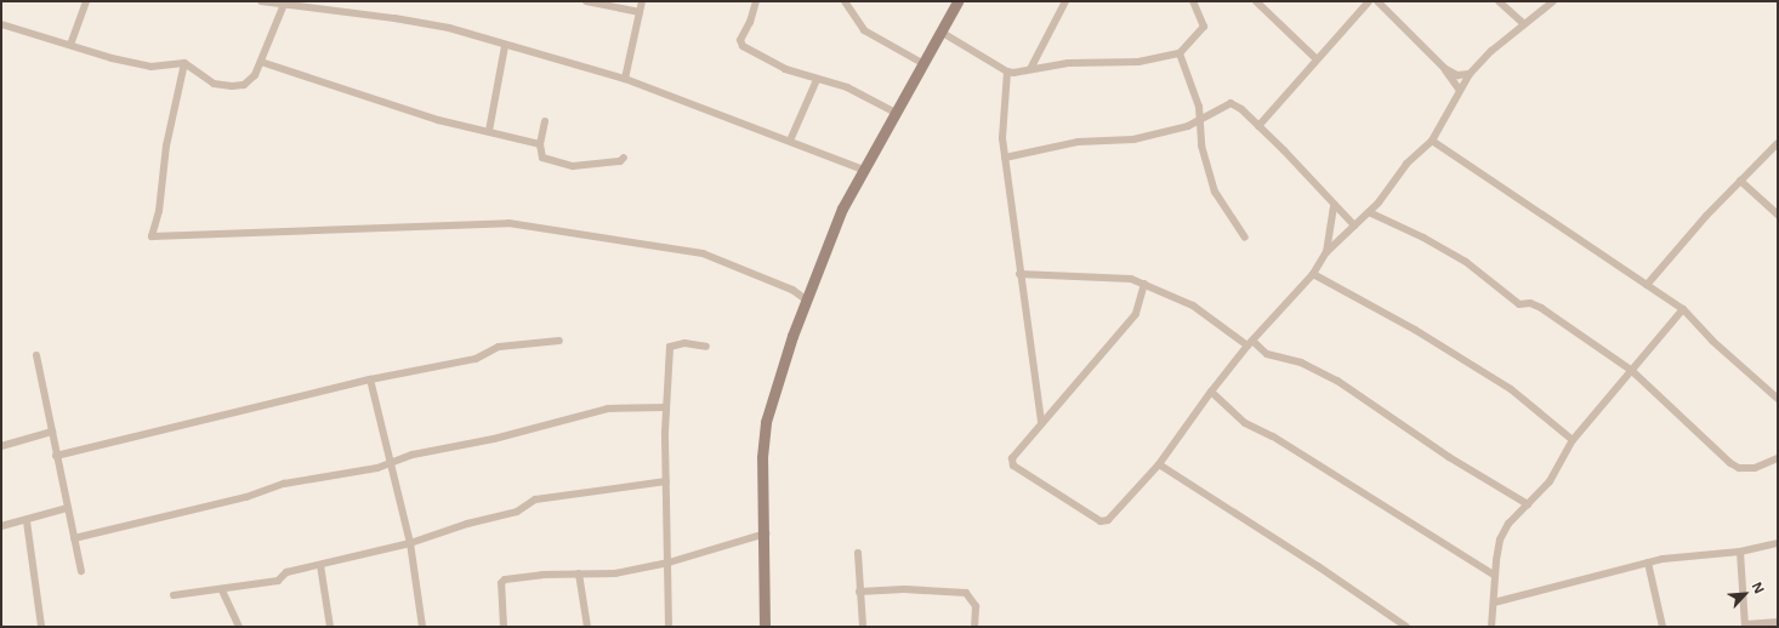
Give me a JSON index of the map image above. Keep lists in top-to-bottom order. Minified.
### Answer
{"north":"top right"}
